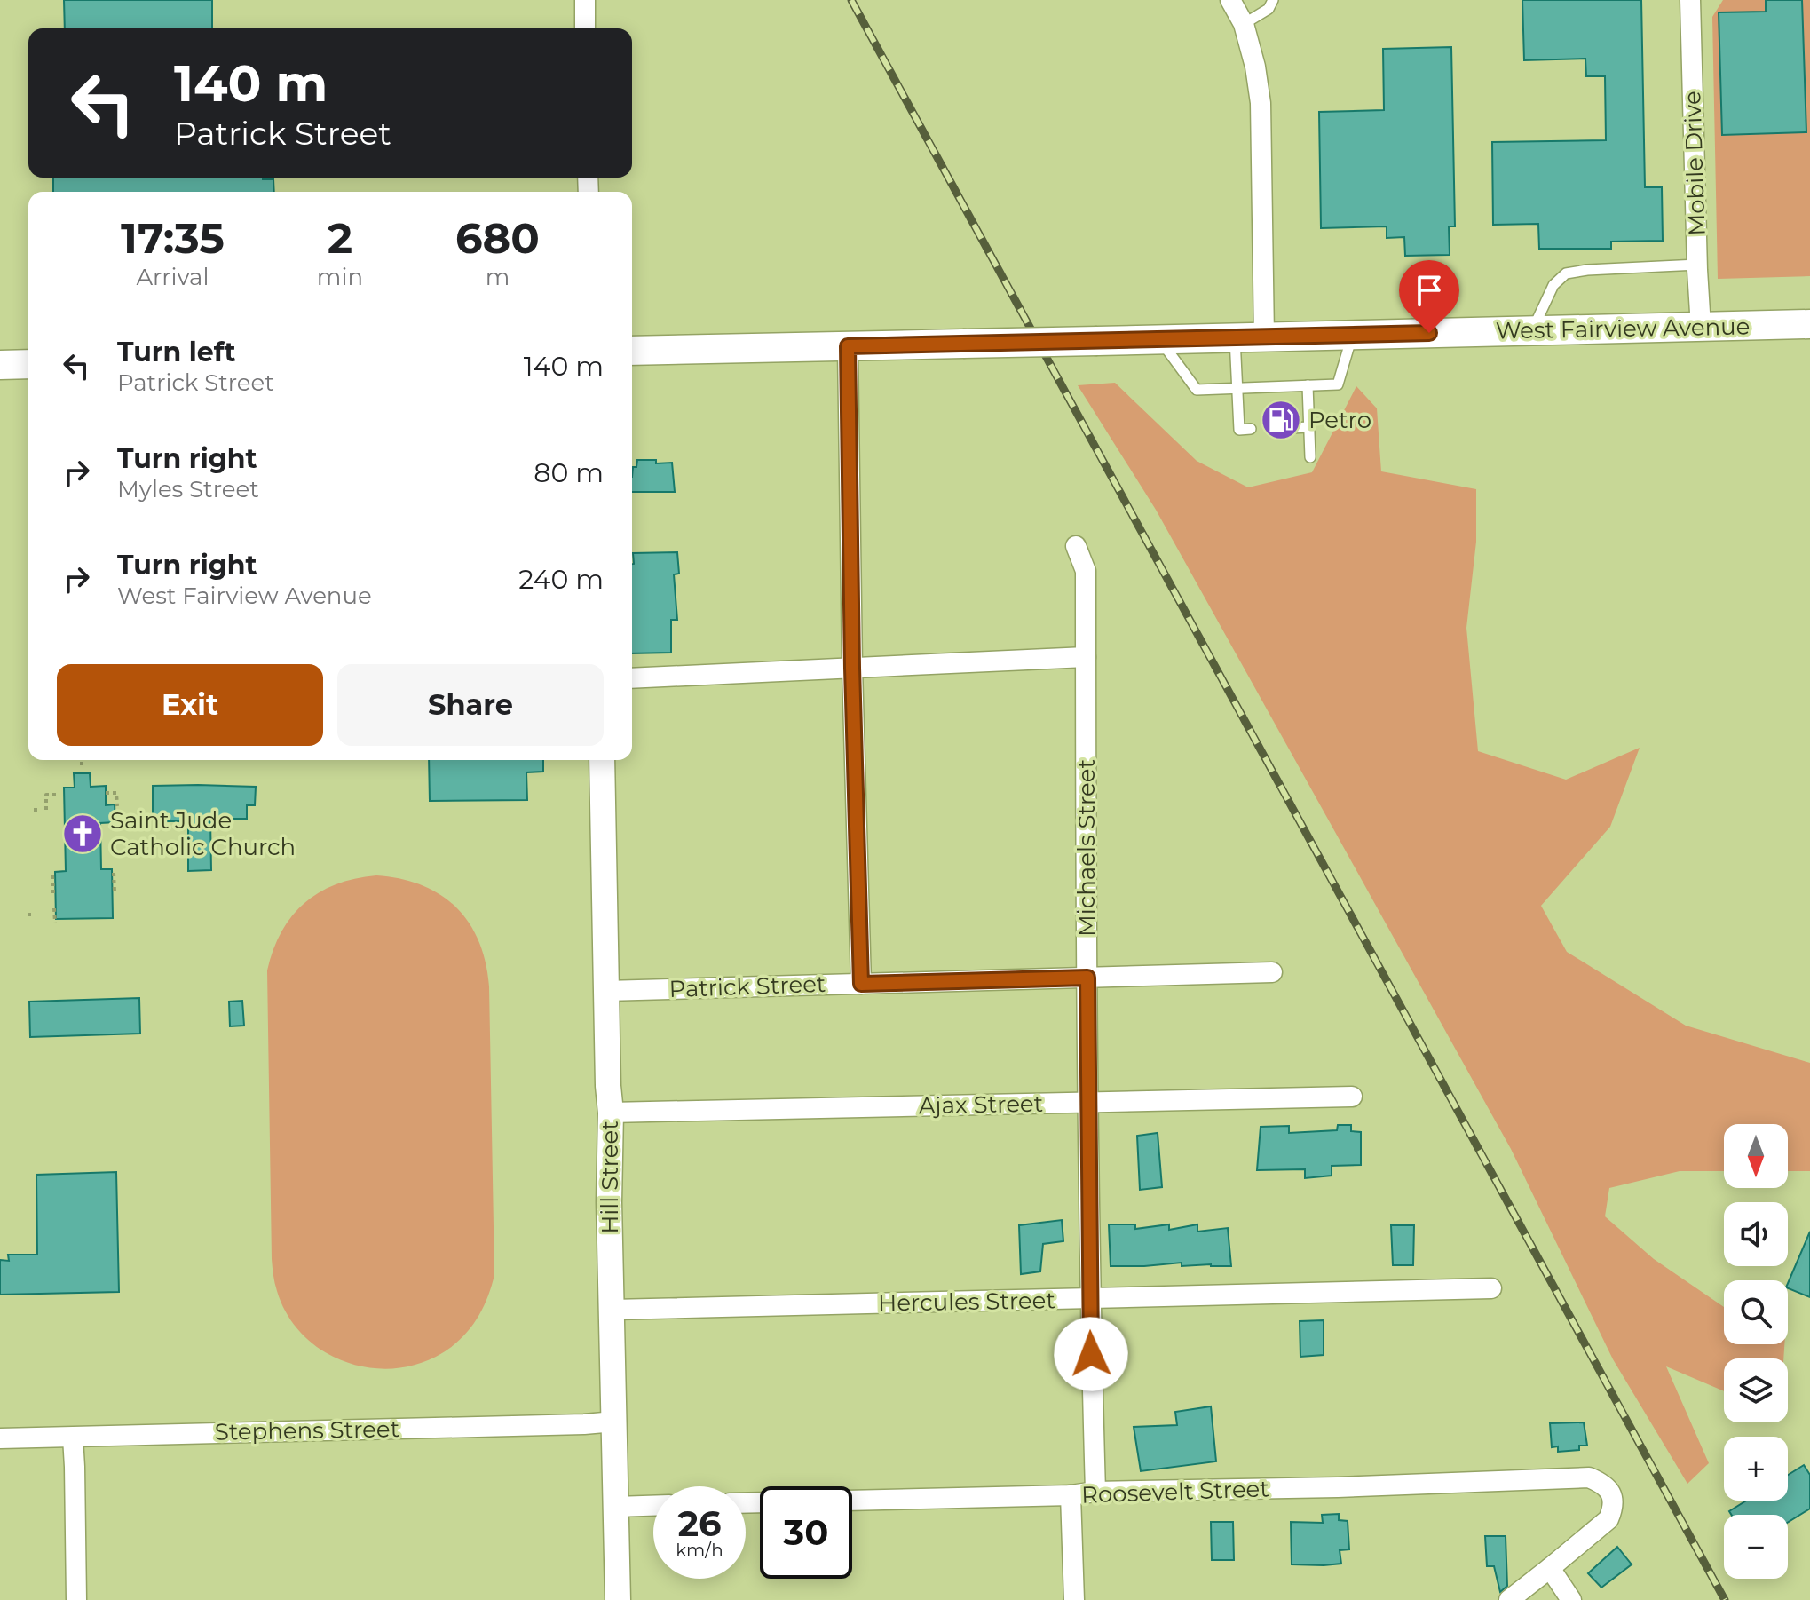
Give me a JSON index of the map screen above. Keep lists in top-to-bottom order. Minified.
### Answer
{"streets":{"main road":["West Fairview Avenue"],"street":["Mobile Drive","Michaels Street","Patrick Street","Ajax Street","Hill Street","Hercules Street","Stephens Street","Roosevelt Street"]},"crossings":[["Mobile Drive","West Fairview Avenue"],["Michaels Street","Patrick Street"],["Michaels Street","Ajax Street"],["Michaels Street","Hercules Street"],["Michaels Street","Roosevelt Street"],["Patrick Street","Hill Street"],["Ajax Street","Hill Street"],["Hill Street","Hercules Street"],["Hill Street","Stephens Street"]],"places":{"fuel station":["Petro"],"church":["Saint Jude Catholic Church"]},"north":"bottom","page":{"turn":["140 m","Patrick Street"],"eta":["17:35","Arrival","2","min","680","m"],"list":[{"name":"Turn left","note":"Patrick Street","value":"140 m"},{"name":"Turn right","note":"Myles Street","value":"80 m"},{"name":"Turn right","note":"West Fairview Avenue","value":"240 m"}],"buttons":["Exit","Share"],"map_buttons":["+","−"],"speed":"26 km/h","limit":"30"}}
